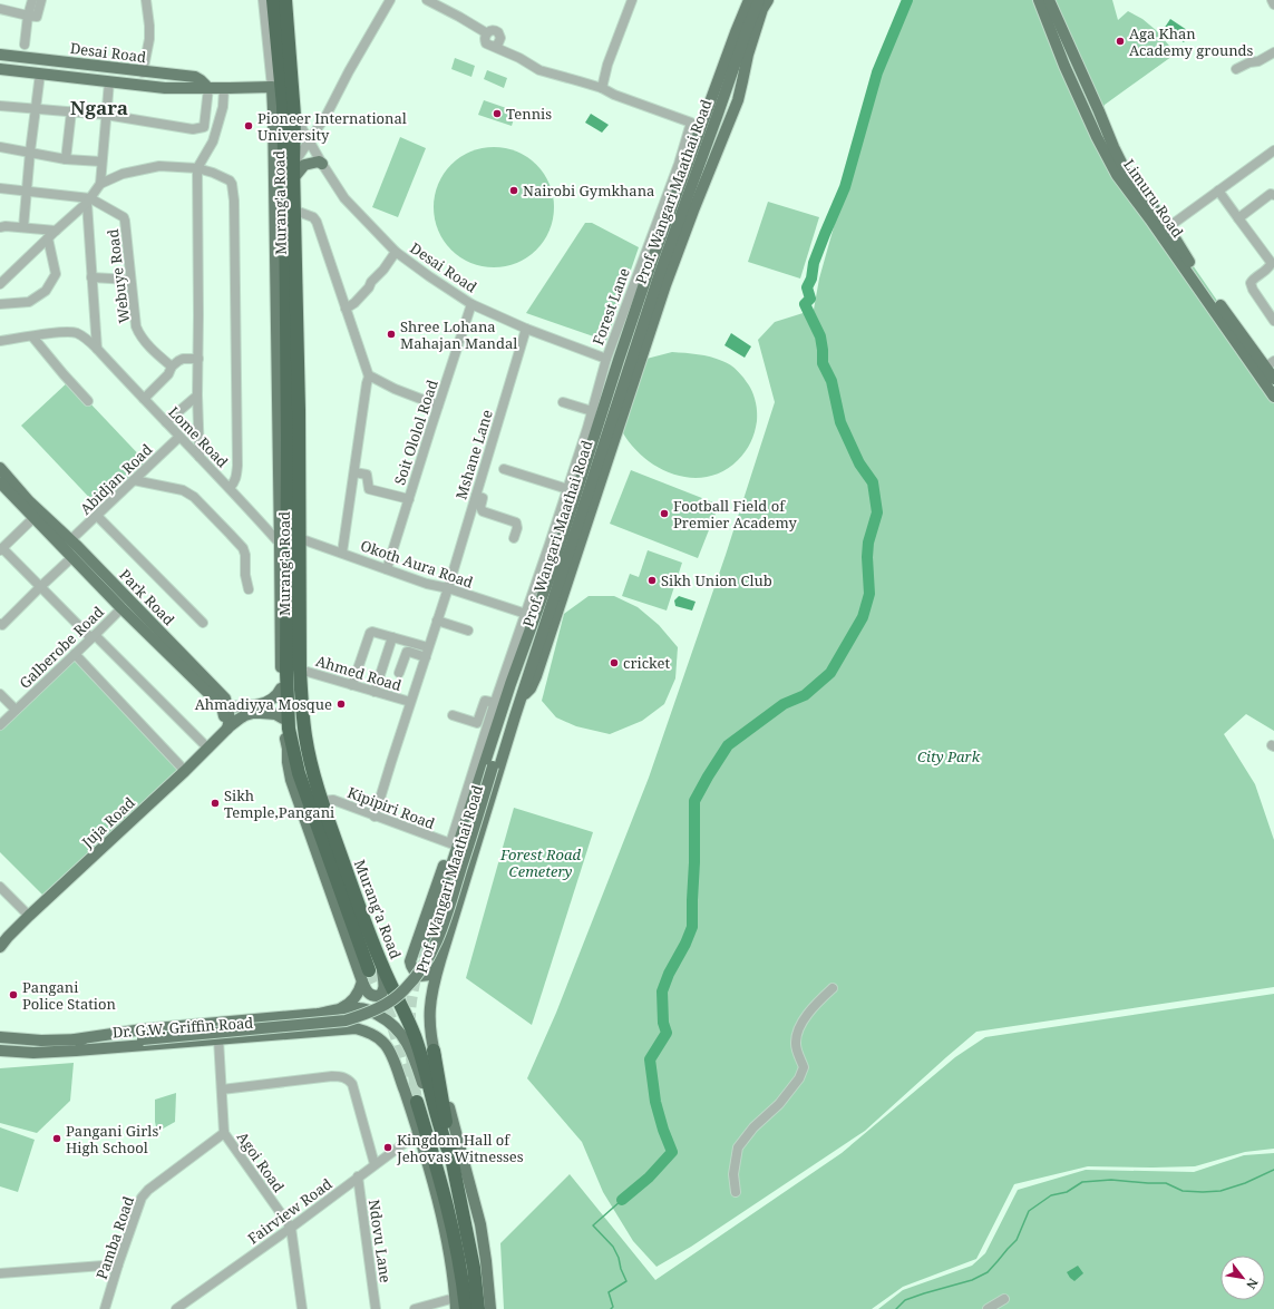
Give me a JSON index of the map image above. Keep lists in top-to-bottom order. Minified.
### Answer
{"streets":{"highway":["Prof. Wangari Maathai Road","Murang'a Road"],"main road":["Desai Road","Limuru Road","Park Road","Juja Road","Dr. G.W. Griffin Road"],"street":["Webuye Road","Forest Lane","Soit Ololol Road","Lome Road","Mshane Lane","Abidjan Road","Okoth Aura Road","Galberobe Road","Ahmed Road","Kipipiri Road","Agoi Road","Fairview Road","Pamba Road","Ndovu Lane"]},"crossings":[["Desai Road","Murang'a Road"],["Desai Road","Forest Lane"],["Desai Road","Soit Ololol Road"],["Desai Road","Mshane Lane"],["Prof. Wangari Maathai Road","Murang'a Road"],["Prof. Wangari Maathai Road","Forest Lane"],["Prof. Wangari Maathai Road","Kipipiri Road"],["Prof. Wangari Maathai Road","Dr. G.W. Griffin Road"],["Murang'a Road","Lome Road"],["Murang'a Road","Okoth Aura Road"],["Murang'a Road","Ahmed Road"],["Murang'a Road","Kipipiri Road"],["Murang'a Road","Juja Road"],["Murang'a Road","Dr. G.W. Griffin Road"],["Forest Lane","Okoth Aura Road"],["Soit Ololol Road","Okoth Aura Road"],["Lome Road","Abidjan Road"],["Mshane Lane","Okoth Aura Road"],["Mshane Lane","Ahmed Road"],["Mshane Lane","Kipipiri Road"],["Abidjan Road","Park Road"],["Park Road","Galberobe Road"],["Dr. G.W. Griffin Road","Fairview Road"],["Agoi Road","Fairview Road"],["Agoi Road","Pamba Road"],["Fairview Road","Ndovu Lane"]],"districts":["Ngara"],"parks":["City Park","Forest Road Cemetery"],"places":["Aga Khan Academy grounds","Tennis","Pioneer International University","Nairobi Gymkhana","Shree Lohana Mahajan Mandal","Football Field of Premier Academy","Sikh Union Club","cricket","Ahmadiyya Mosque","Sikh Temple,Pangani","Pangani Police Station","Pangani Girls' High School","Kingdom Hall of Jehovas Witnesses"],"north":"bottom right"}
